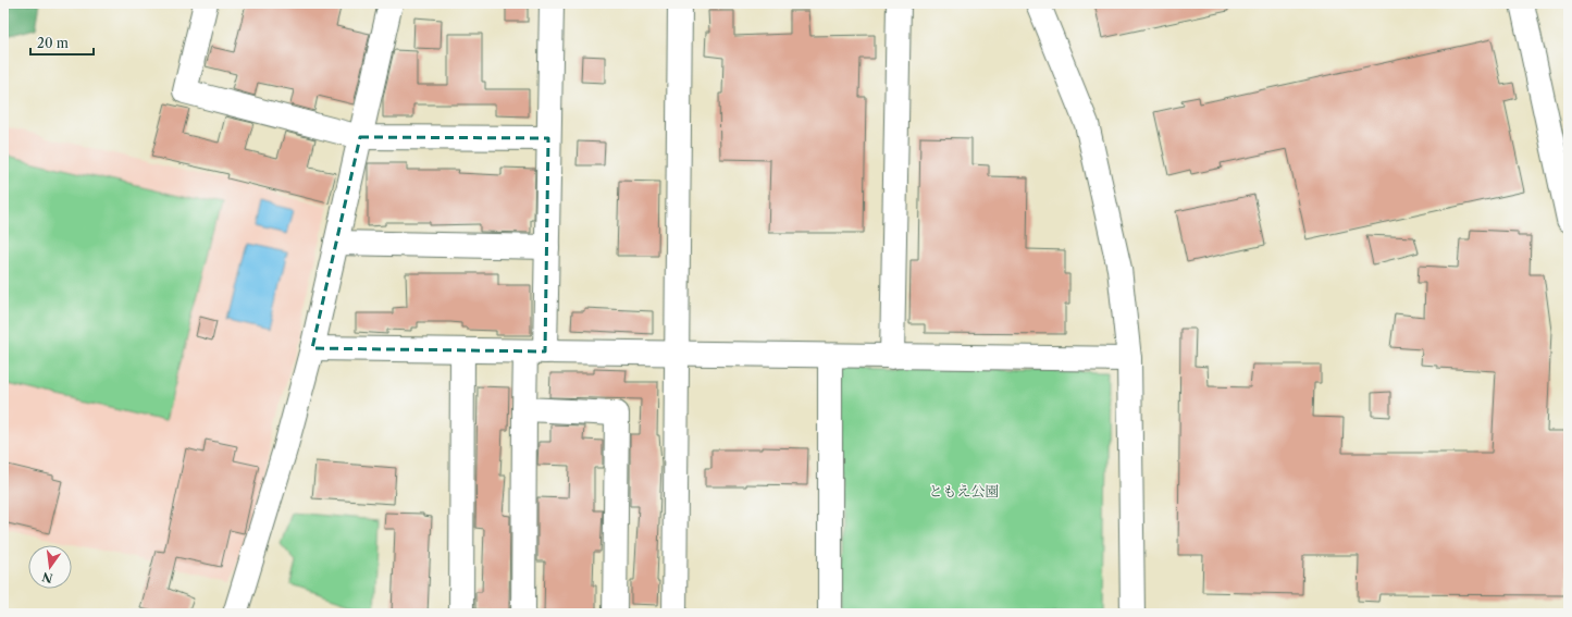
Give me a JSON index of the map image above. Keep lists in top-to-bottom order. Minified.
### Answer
{"parks":["ともえ公園"],"scale_bar":"20 m","north":"bottom"}
